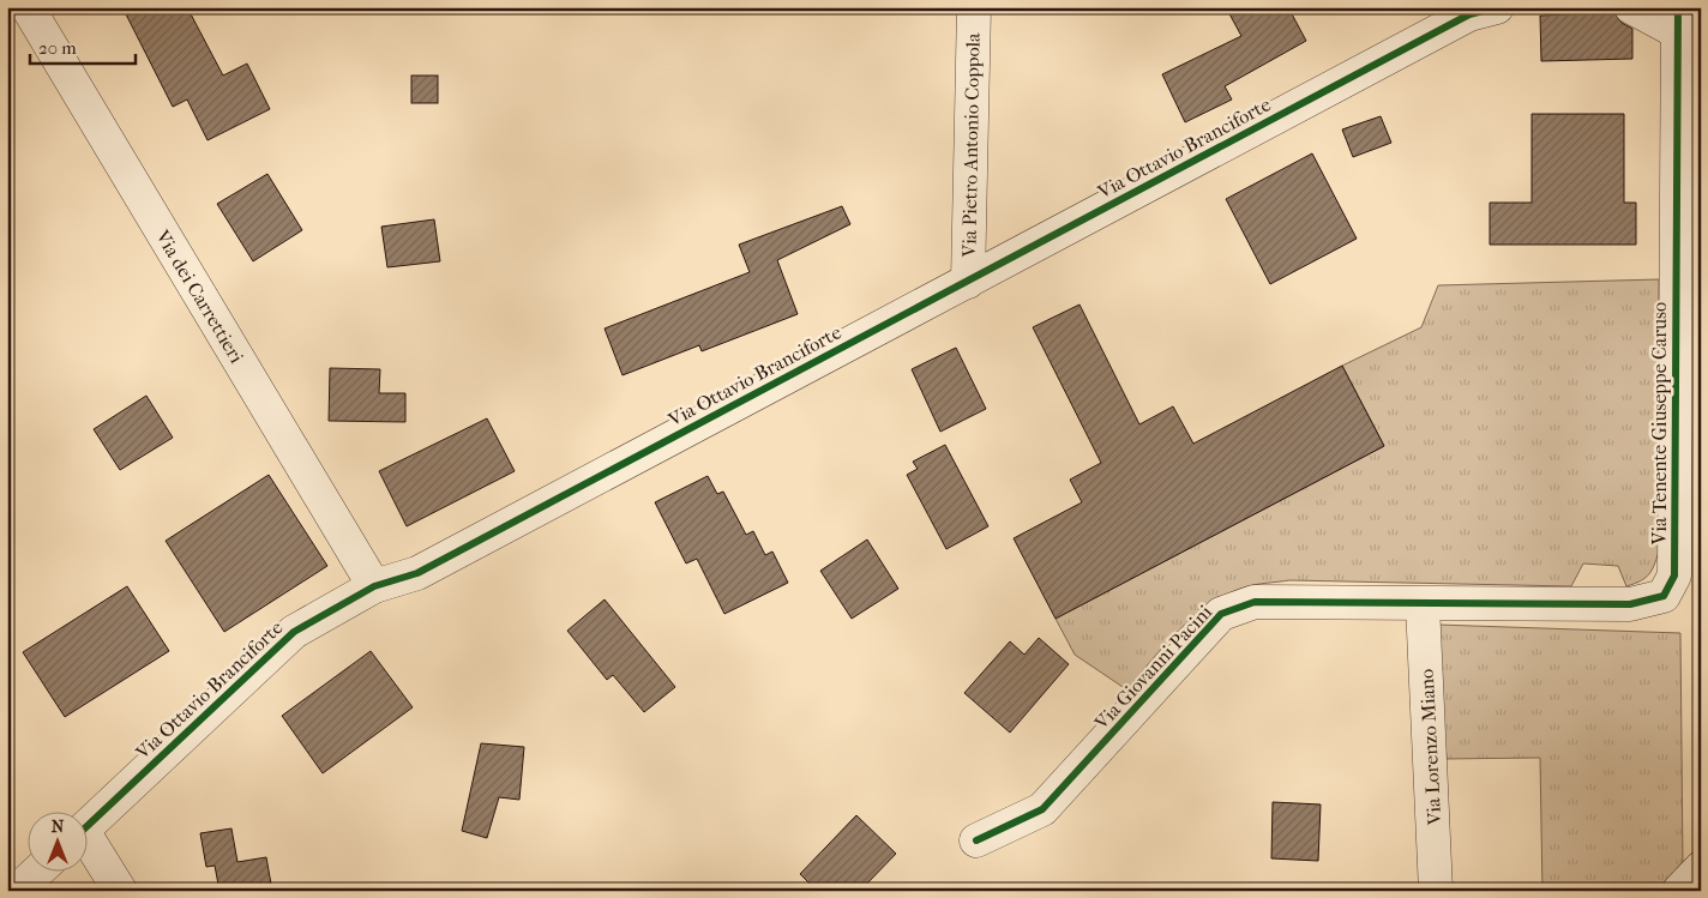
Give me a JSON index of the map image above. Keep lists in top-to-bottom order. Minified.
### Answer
{"streets":{"street":["Via Pietro Antonio Coppola","Via Ottavio Branciforte","Via dei Carrettieri","Via Tenente Giuseppe Caruso","Via Giovanni Pacini","Via Lorenzo Miano"]},"crossings":[["Via Pietro Antonio Coppola","Via Ottavio Branciforte"],["Via Ottavio Branciforte","Via dei Carrettieri"],["Via Tenente Giuseppe Caruso","Via Giovanni Pacini"],["Via Tenente Giuseppe Caruso","Via Lorenzo Miano"],["Via Giovanni Pacini","Via Lorenzo Miano"]],"scale_bar":"20 m","north":"top"}
